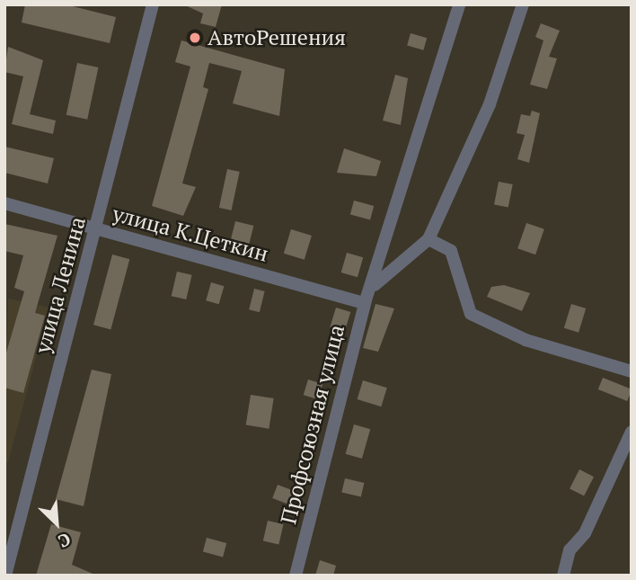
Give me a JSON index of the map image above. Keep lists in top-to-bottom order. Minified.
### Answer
{"streets":{"street":["улица К.Цеткин","улица Ленина","Профсоюзная улица"]},"crossings":[["улица К.Цеткин","улица Ленина"],["улица К.Цеткин","Профсоюзная улица"]],"places":["АвтоРешения"],"north":"bottom right"}
